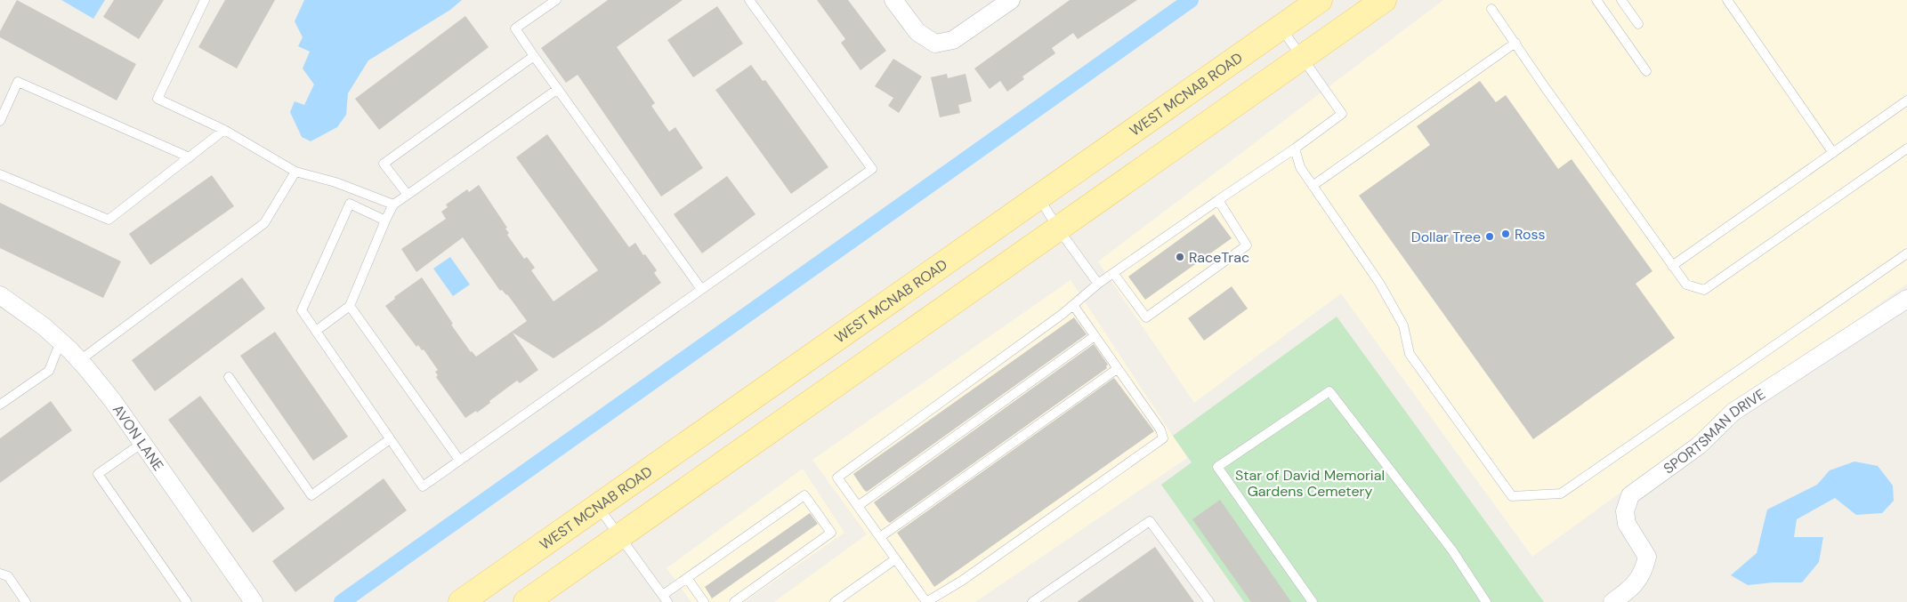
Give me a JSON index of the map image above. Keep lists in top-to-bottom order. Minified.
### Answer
{"streets":{"main road":["WEST MCNAB ROAD"],"street":["SPORTSMAN DRIVE","AVON LANE"]},"parks":["Star of David Memorial Gardens Cemetery"],"places":["Ross","Dollar Tree","RaceTrac"]}
